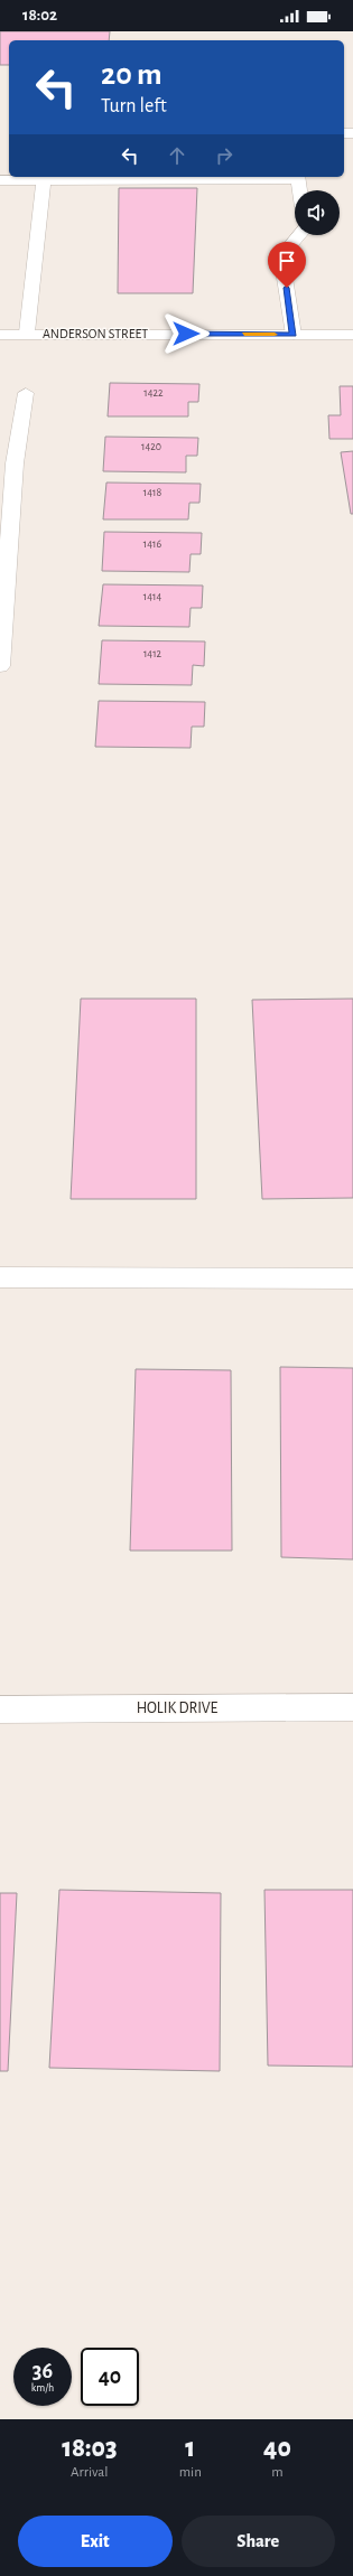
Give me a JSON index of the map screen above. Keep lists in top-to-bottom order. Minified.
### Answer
{"streets":{"street":["ANDERSON STREET","HOLIK DRIVE"]},"house_numbers":["1422","1420","1418","1416","1414","1412"],"page":{"status":"18:02","turn":["20 m","Turn left"],"speed":"36 km/h","limit":"40","eta":["18:03","Arrival","1","min","40","m"],"buttons":["Exit","Share"]}}
